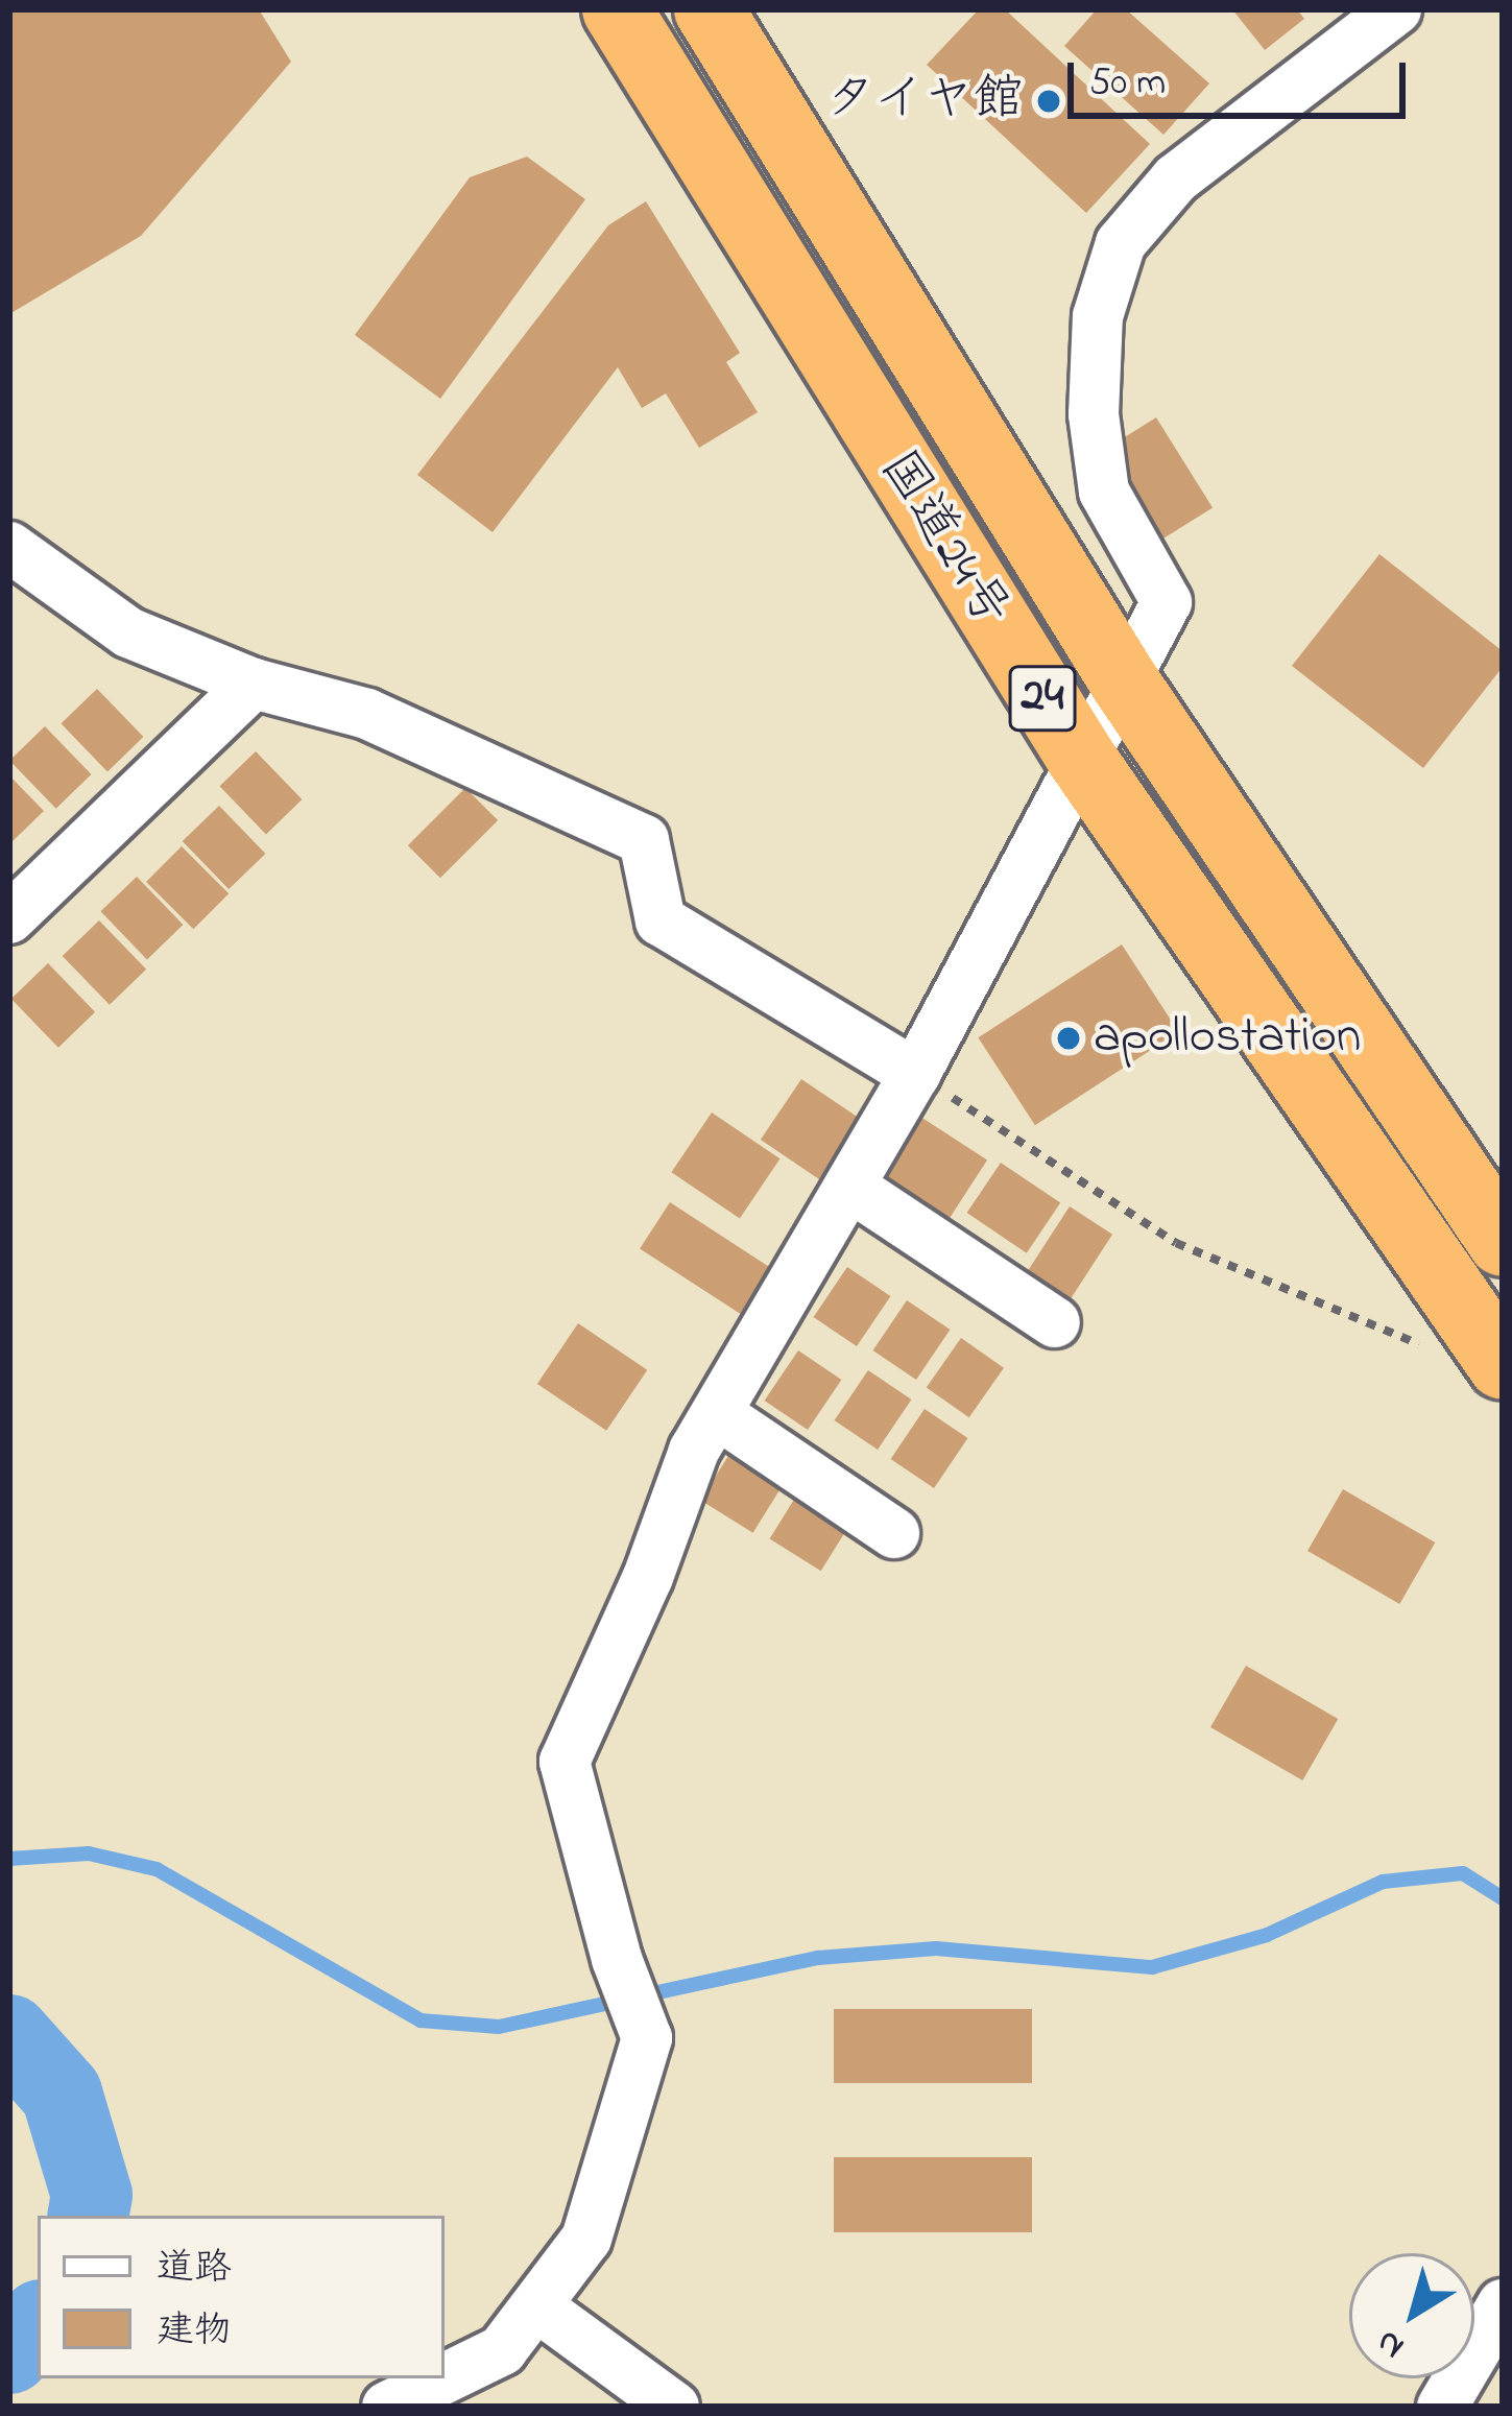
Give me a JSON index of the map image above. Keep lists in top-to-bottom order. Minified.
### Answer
{"streets":{"highway":["国道24号","24"]},"places":["タイヤ館","apollostation"],"legend":["道路","建物"],"scale_bar":"50 m","north":"bottom left"}
